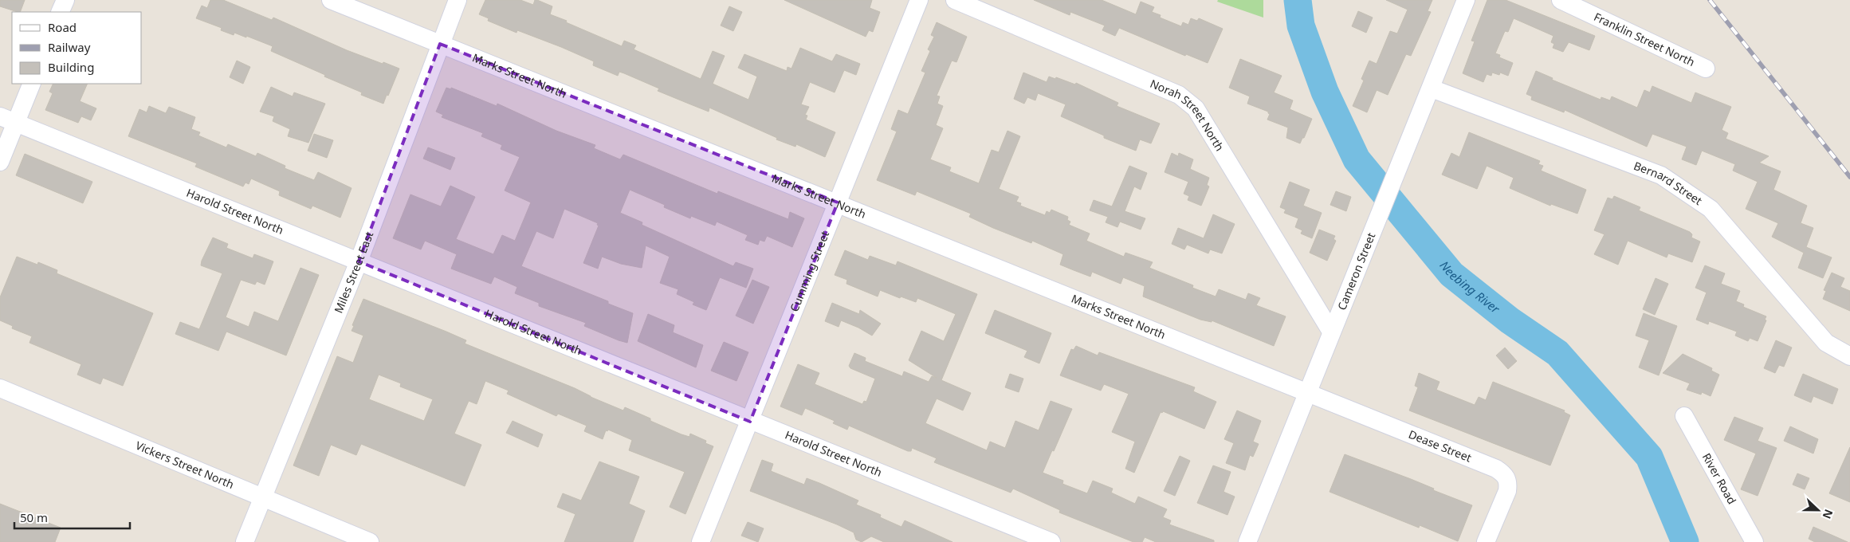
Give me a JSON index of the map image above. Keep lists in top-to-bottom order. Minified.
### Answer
{"streets":{"street":["Franklin Street North","Marks Street North","Norah Street North","Bernard Street","Harold Street North","Cumming Street","Cameron Street","Miles Street East","Dease Street","Vickers Street North","River Road"]},"crossings":[["Marks Street North","Cumming Street"],["Marks Street North","Cameron Street"],["Marks Street North","Miles Street East"],["Marks Street North","Dease Street"],["Norah Street North","Cameron Street"],["Bernard Street","Cameron Street"],["Harold Street North","Cumming Street"],["Harold Street North","Miles Street East"],["Cameron Street","Dease Street"],["Miles Street East","Vickers Street North"]],"water":["Neebing River"],"legend":["Road","Railway","Building"],"scale_bar":"50 m","north":"right"}
